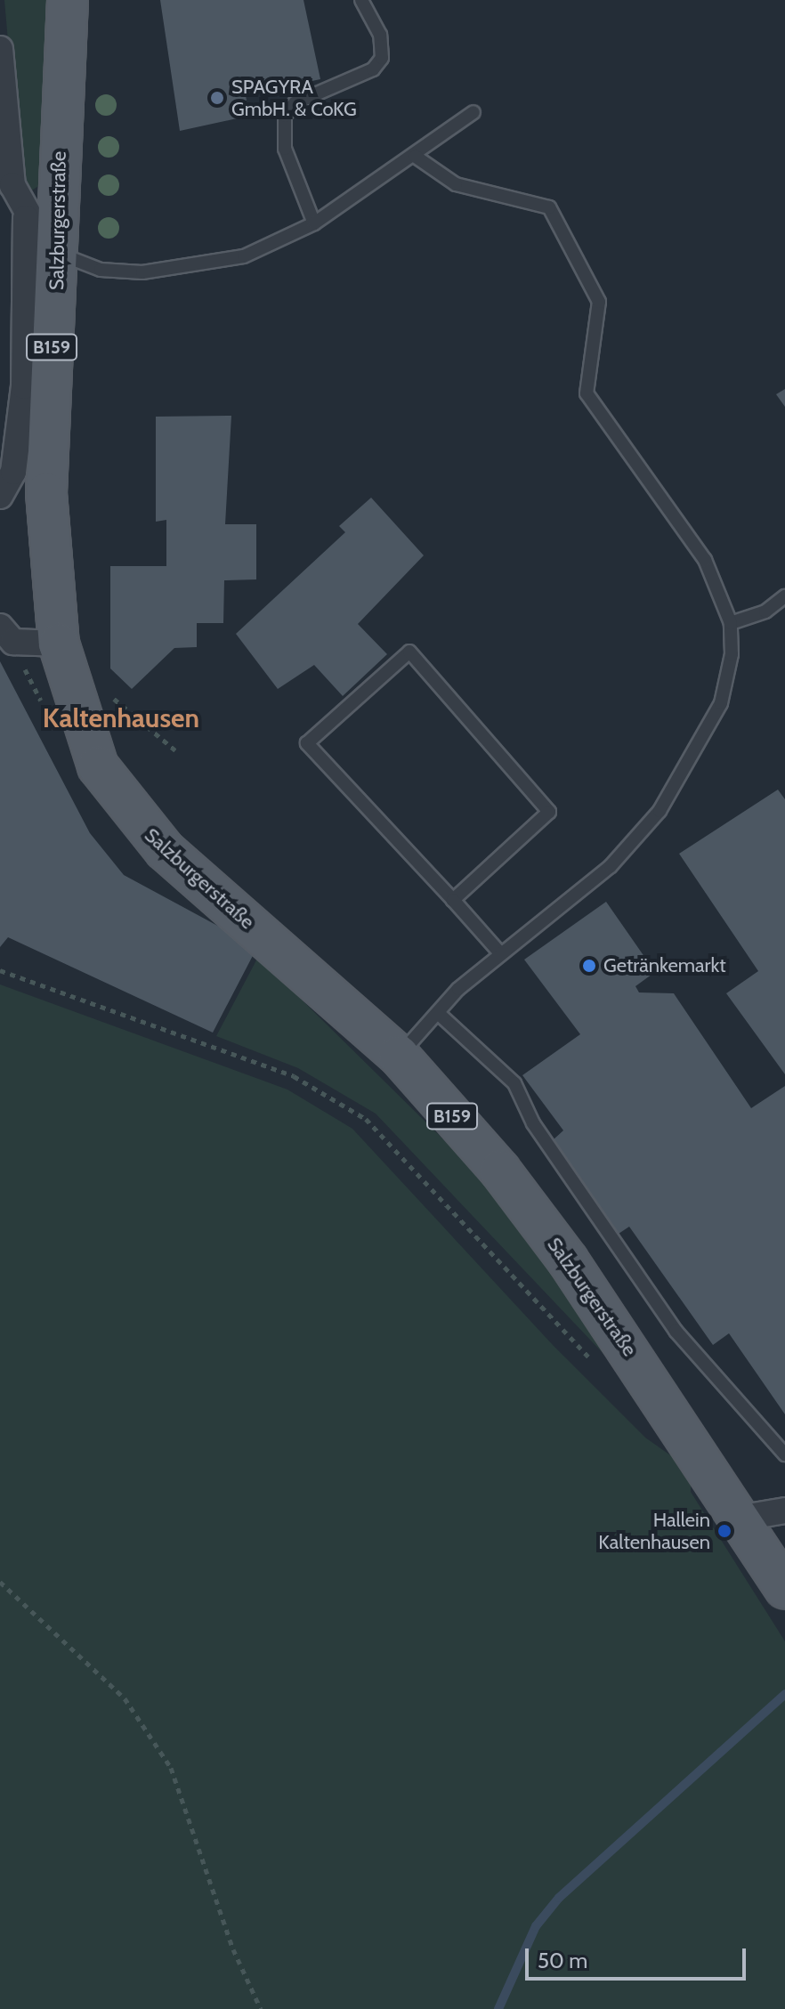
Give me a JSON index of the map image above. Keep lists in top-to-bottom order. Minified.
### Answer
{"streets":{"main road":["Salzburgerstraße","B159"]},"districts":["Kaltenhausen"],"places":["SPAGYRA GmbH. & CoKG","Getränkemarkt","Hallein Kaltenhausen"],"scale_bar":"50 m"}
